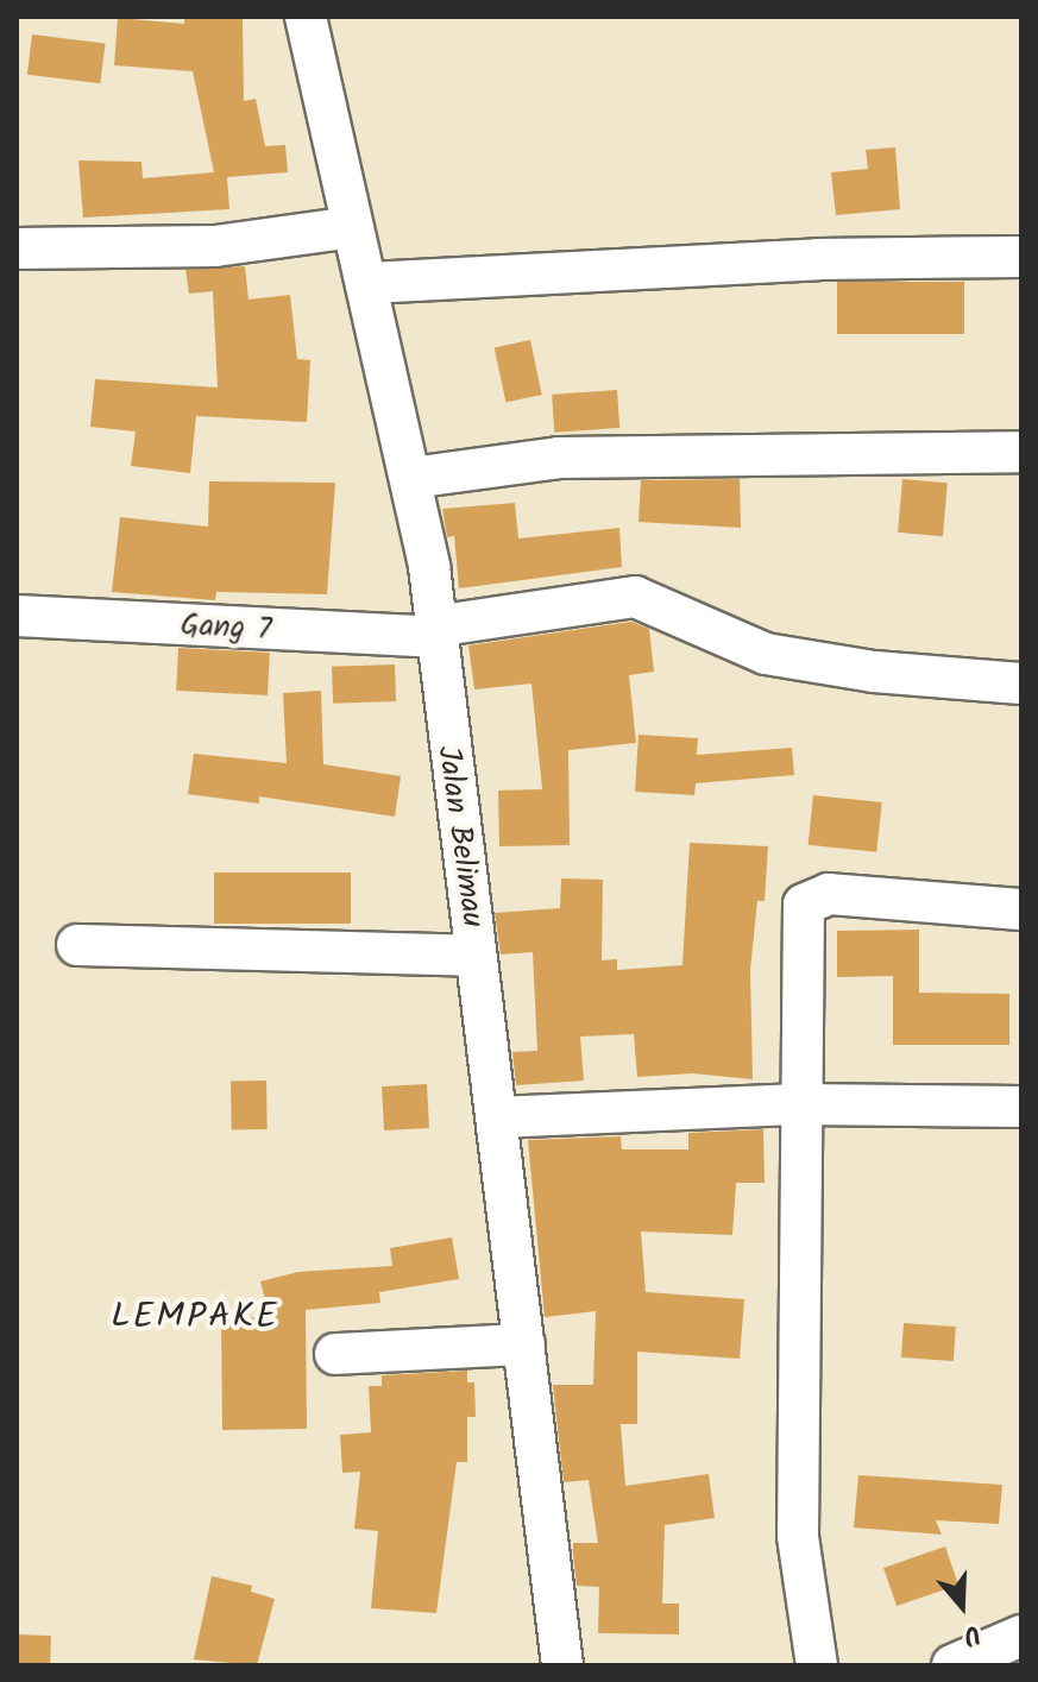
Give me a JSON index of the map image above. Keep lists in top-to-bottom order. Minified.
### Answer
{"streets":{"street":["Gang 7","Jalan Belimau"]},"crossings":[["Gang 7","Jalan Belimau"]],"districts":["LEMPAKE"],"north":"bottom"}
